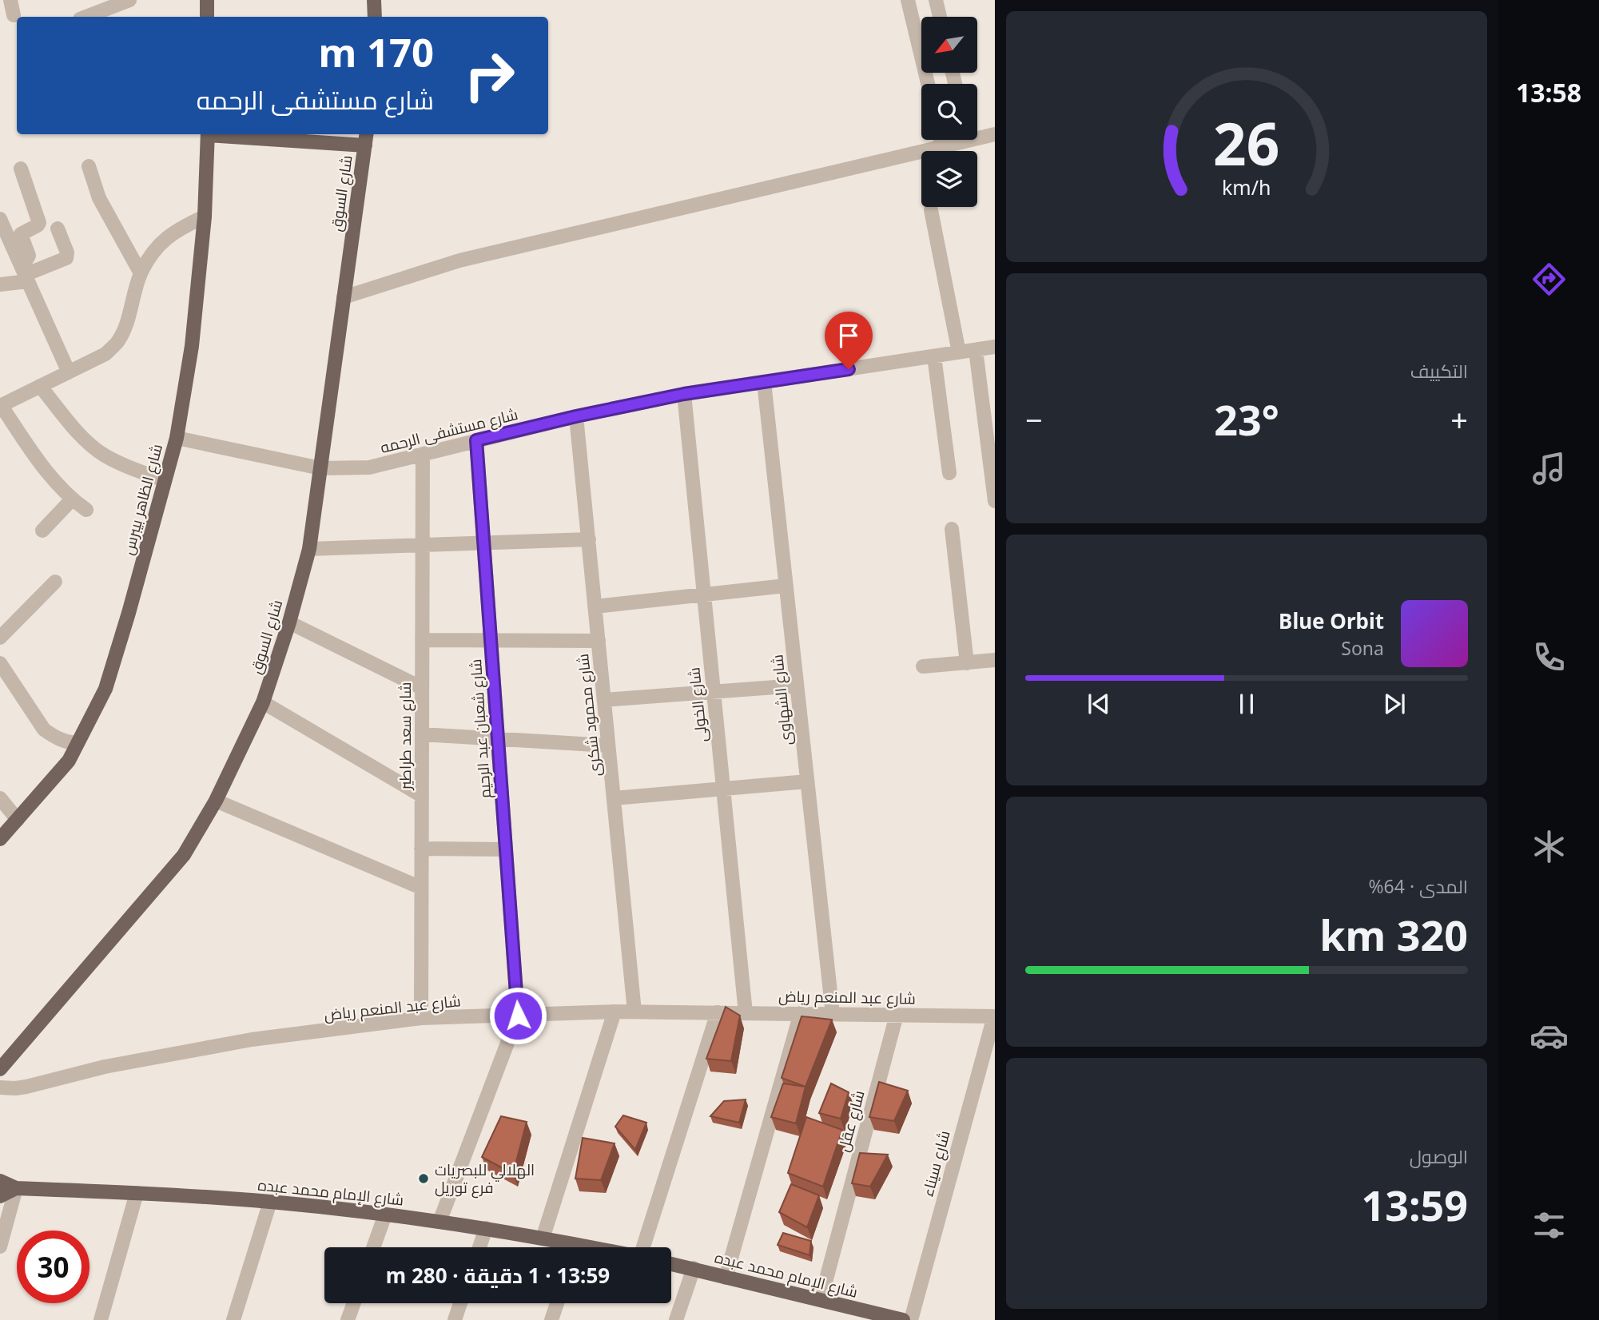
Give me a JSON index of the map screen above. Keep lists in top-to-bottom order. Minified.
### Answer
{"streets":{"main road":["شارع السوق","شارع الظاهر بيبرس","شارع الإمام محمد عبده"],"street":["شارع مستشفى الرحمه","شارع الشهاوى","شارع الخولى","شارع محمود شكرى","شارع شعبان عبد الرحيم","شارع سعد طراطير","شارع عبد المنعم رياض","شارع عقل","شارع سيناء"]},"crossings":[["شارع السوق","شارع مستشفى الرحمه"],["شارع مستشفى الرحمه","شارع الظاهر بيبرس"],["شارع مستشفى الرحمه","شارع الشهاوى"],["شارع مستشفى الرحمه","شارع الخولى"],["شارع مستشفى الرحمه","شارع محمود شكرى"],["شارع مستشفى الرحمه","شارع شعبان عبد الرحيم"],["شارع مستشفى الرحمه","شارع سعد طراطير"],["شارع الشهاوى","شارع عبد المنعم رياض"],["شارع الخولى","شارع عبد المنعم رياض"],["شارع محمود شكرى","شارع عبد المنعم رياض"],["شارع شعبان عبد الرحيم","شارع عبد المنعم رياض"],["شارع سعد طراطير","شارع عبد المنعم رياض"],["شارع عبد المنعم رياض","شارع عقل"],["شارع عبد المنعم رياض","شارع سيناء"],["شارع عقل","شارع الإمام محمد عبده"]],"places":["الهلالي للبصريات فرع توريل"],"north":"bottom left","page":{"tabs":"13:58","turn":["170 m","شارع مستشفى الرحمه"],"tile":["التكييف",["المدى · 64%","320 km"],["الوصول","13:59"]],"heat":["−","23°","+"],"song":["Blue Orbit","Sona"],"limit":"30","trip":"13:59 · 1 دقيقة · 280 m","gauge":["26","km/h"]}}
